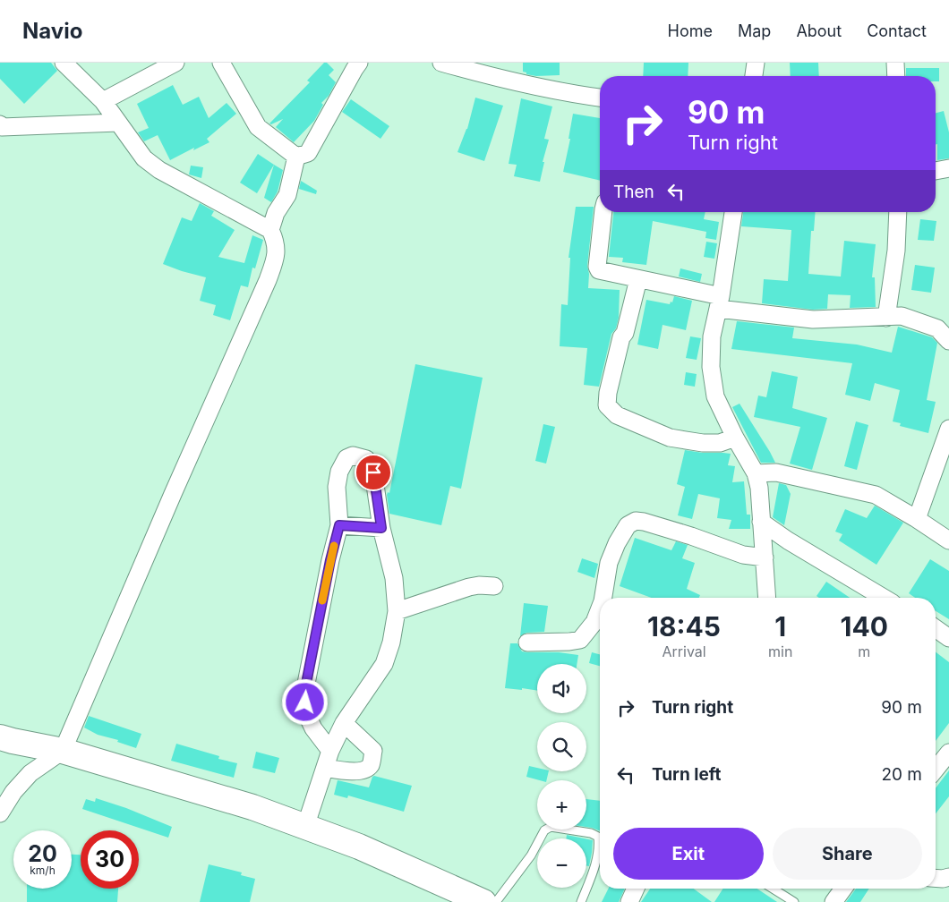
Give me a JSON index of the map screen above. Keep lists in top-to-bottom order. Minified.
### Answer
{"page":{"header":"Navio","nav":["Home","Map","About","Contact"],"turn":["90 m","Turn right"],"then":"Then","eta":["18:45","Arrival","1","min","140","m"],"map_buttons":["+","−"],"list":[{"name":"Turn right","value":"90 m"},{"name":"Turn left","value":"20 m"}],"buttons":["Exit","Share"],"speed":"20 km/h","limit":"30"}}
